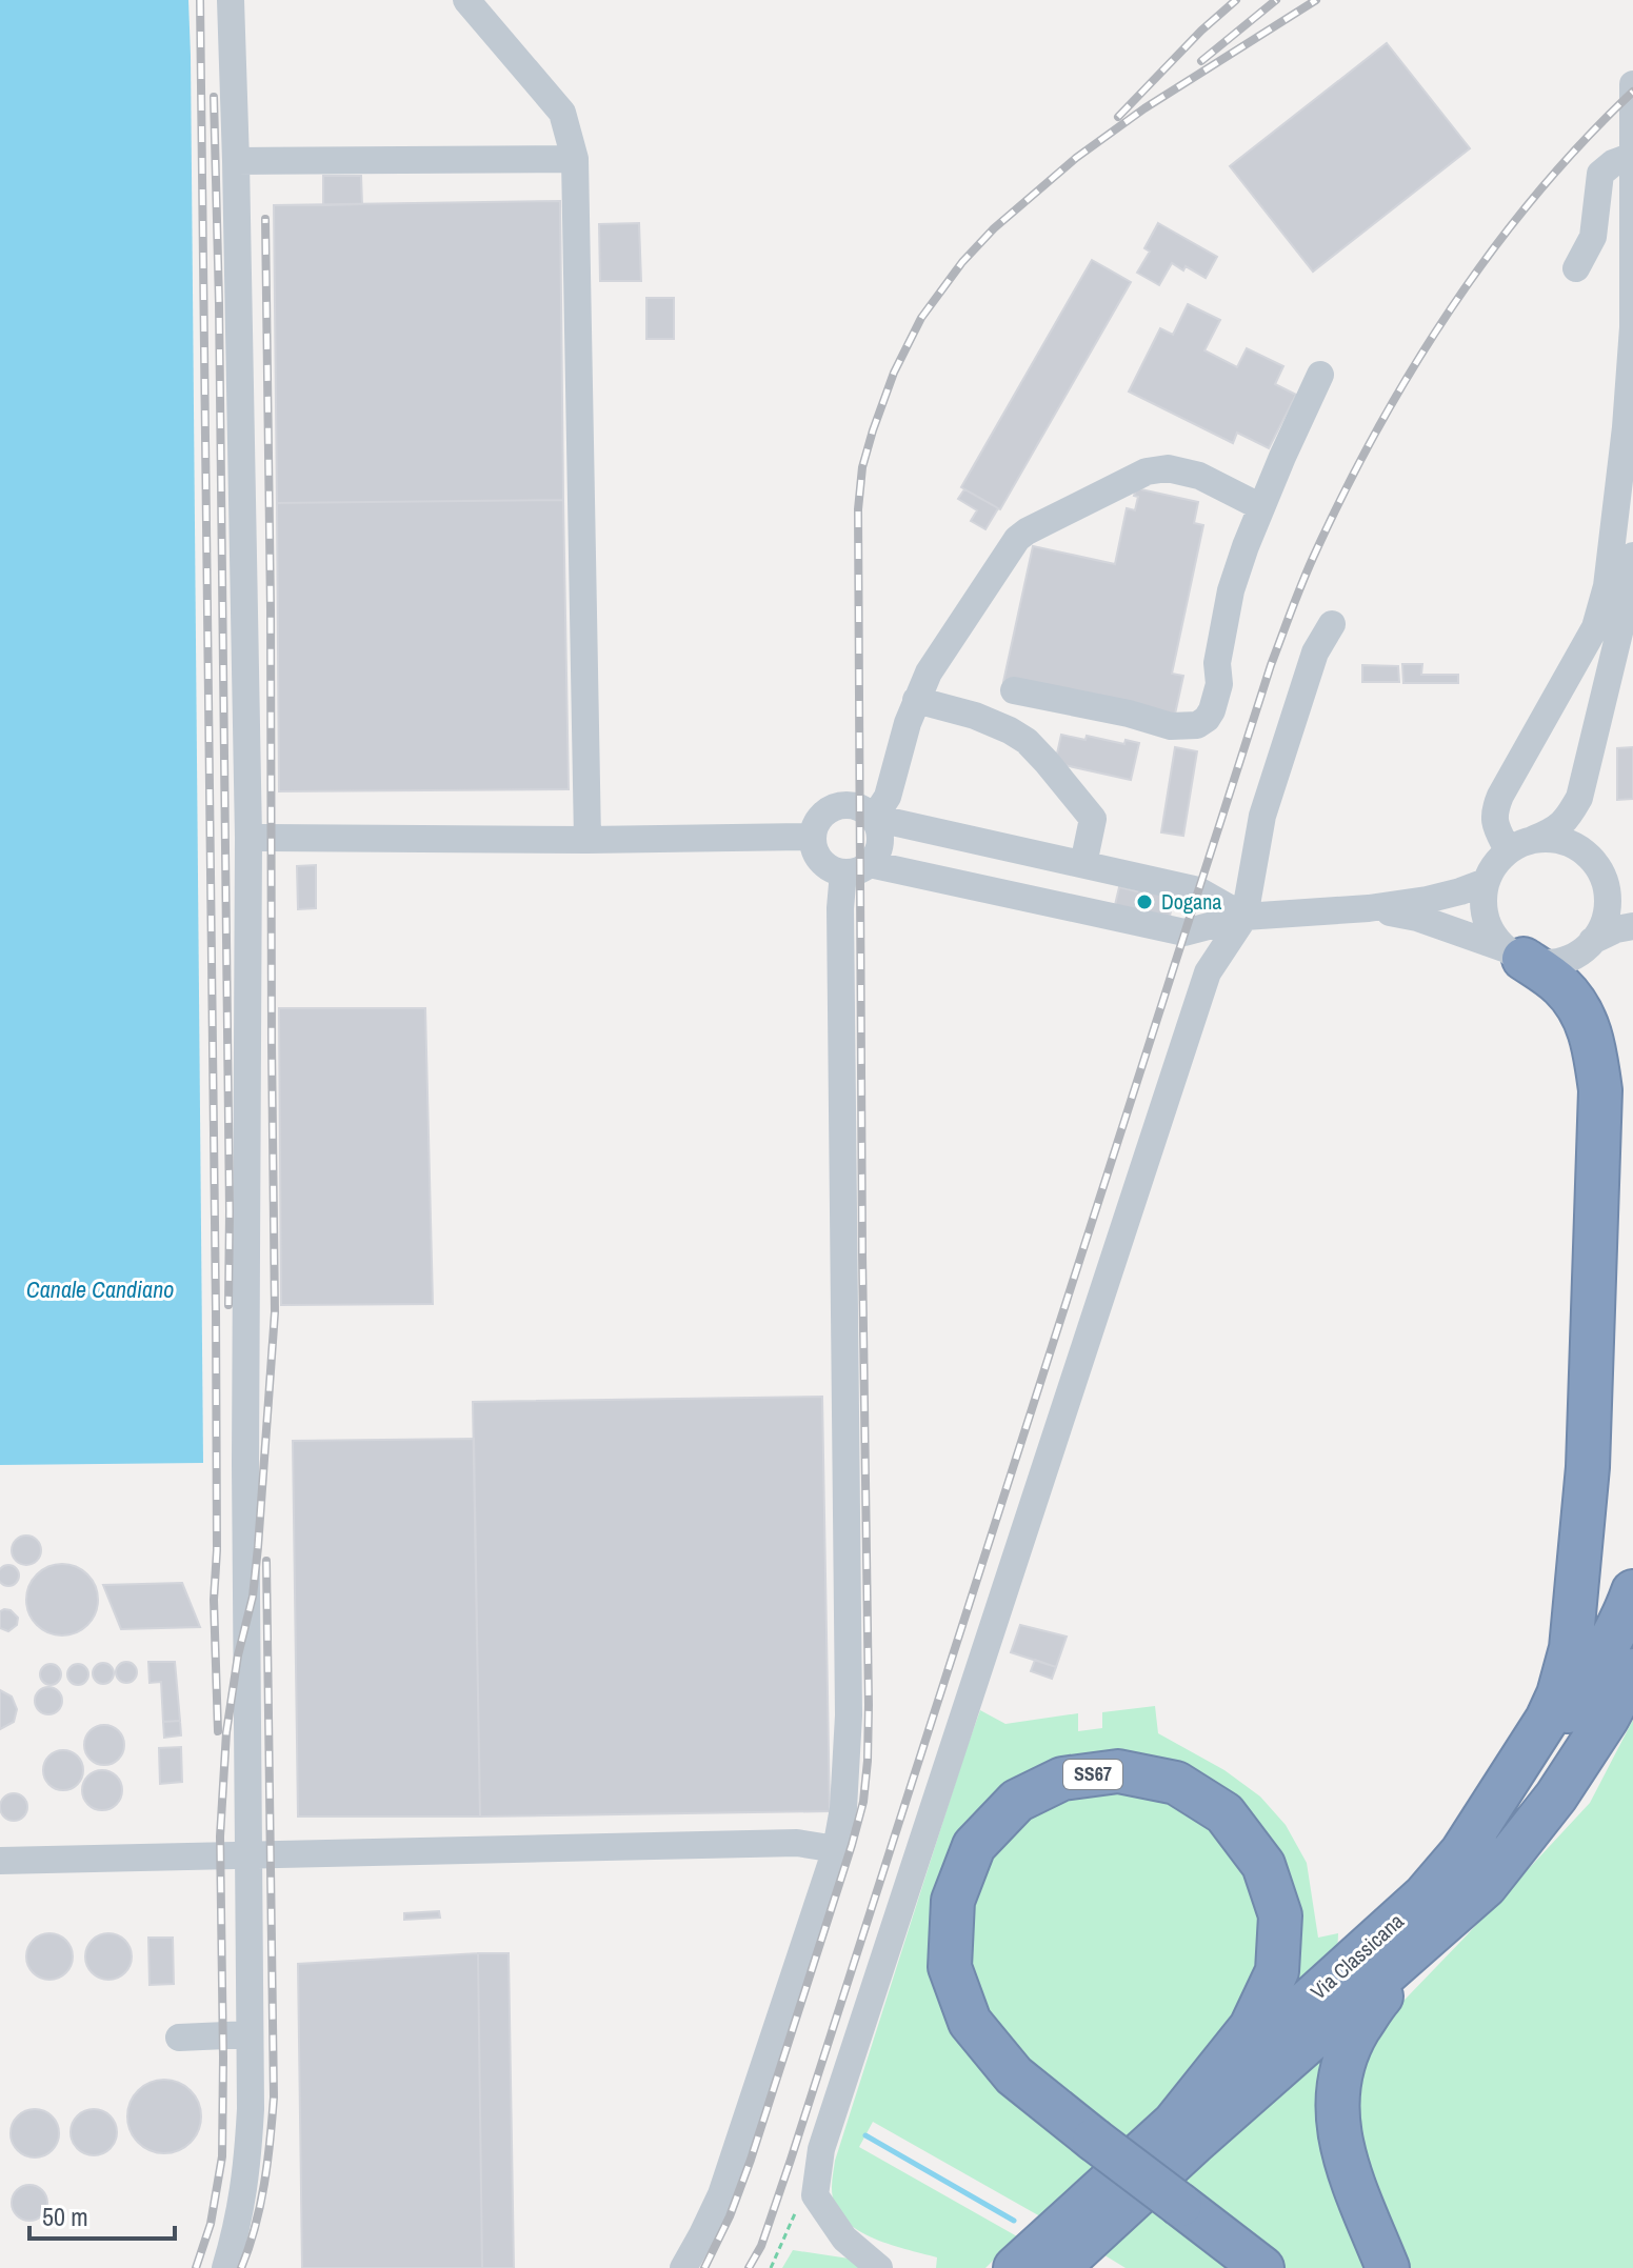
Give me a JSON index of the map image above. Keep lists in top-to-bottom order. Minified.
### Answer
{"streets":{"highway":["SS67","Via Classicana"]},"crossings":[["SS67","Via Classicana"]],"water":["Canale Candiano"],"places":["Dogana"],"scale_bar":"50 m"}
